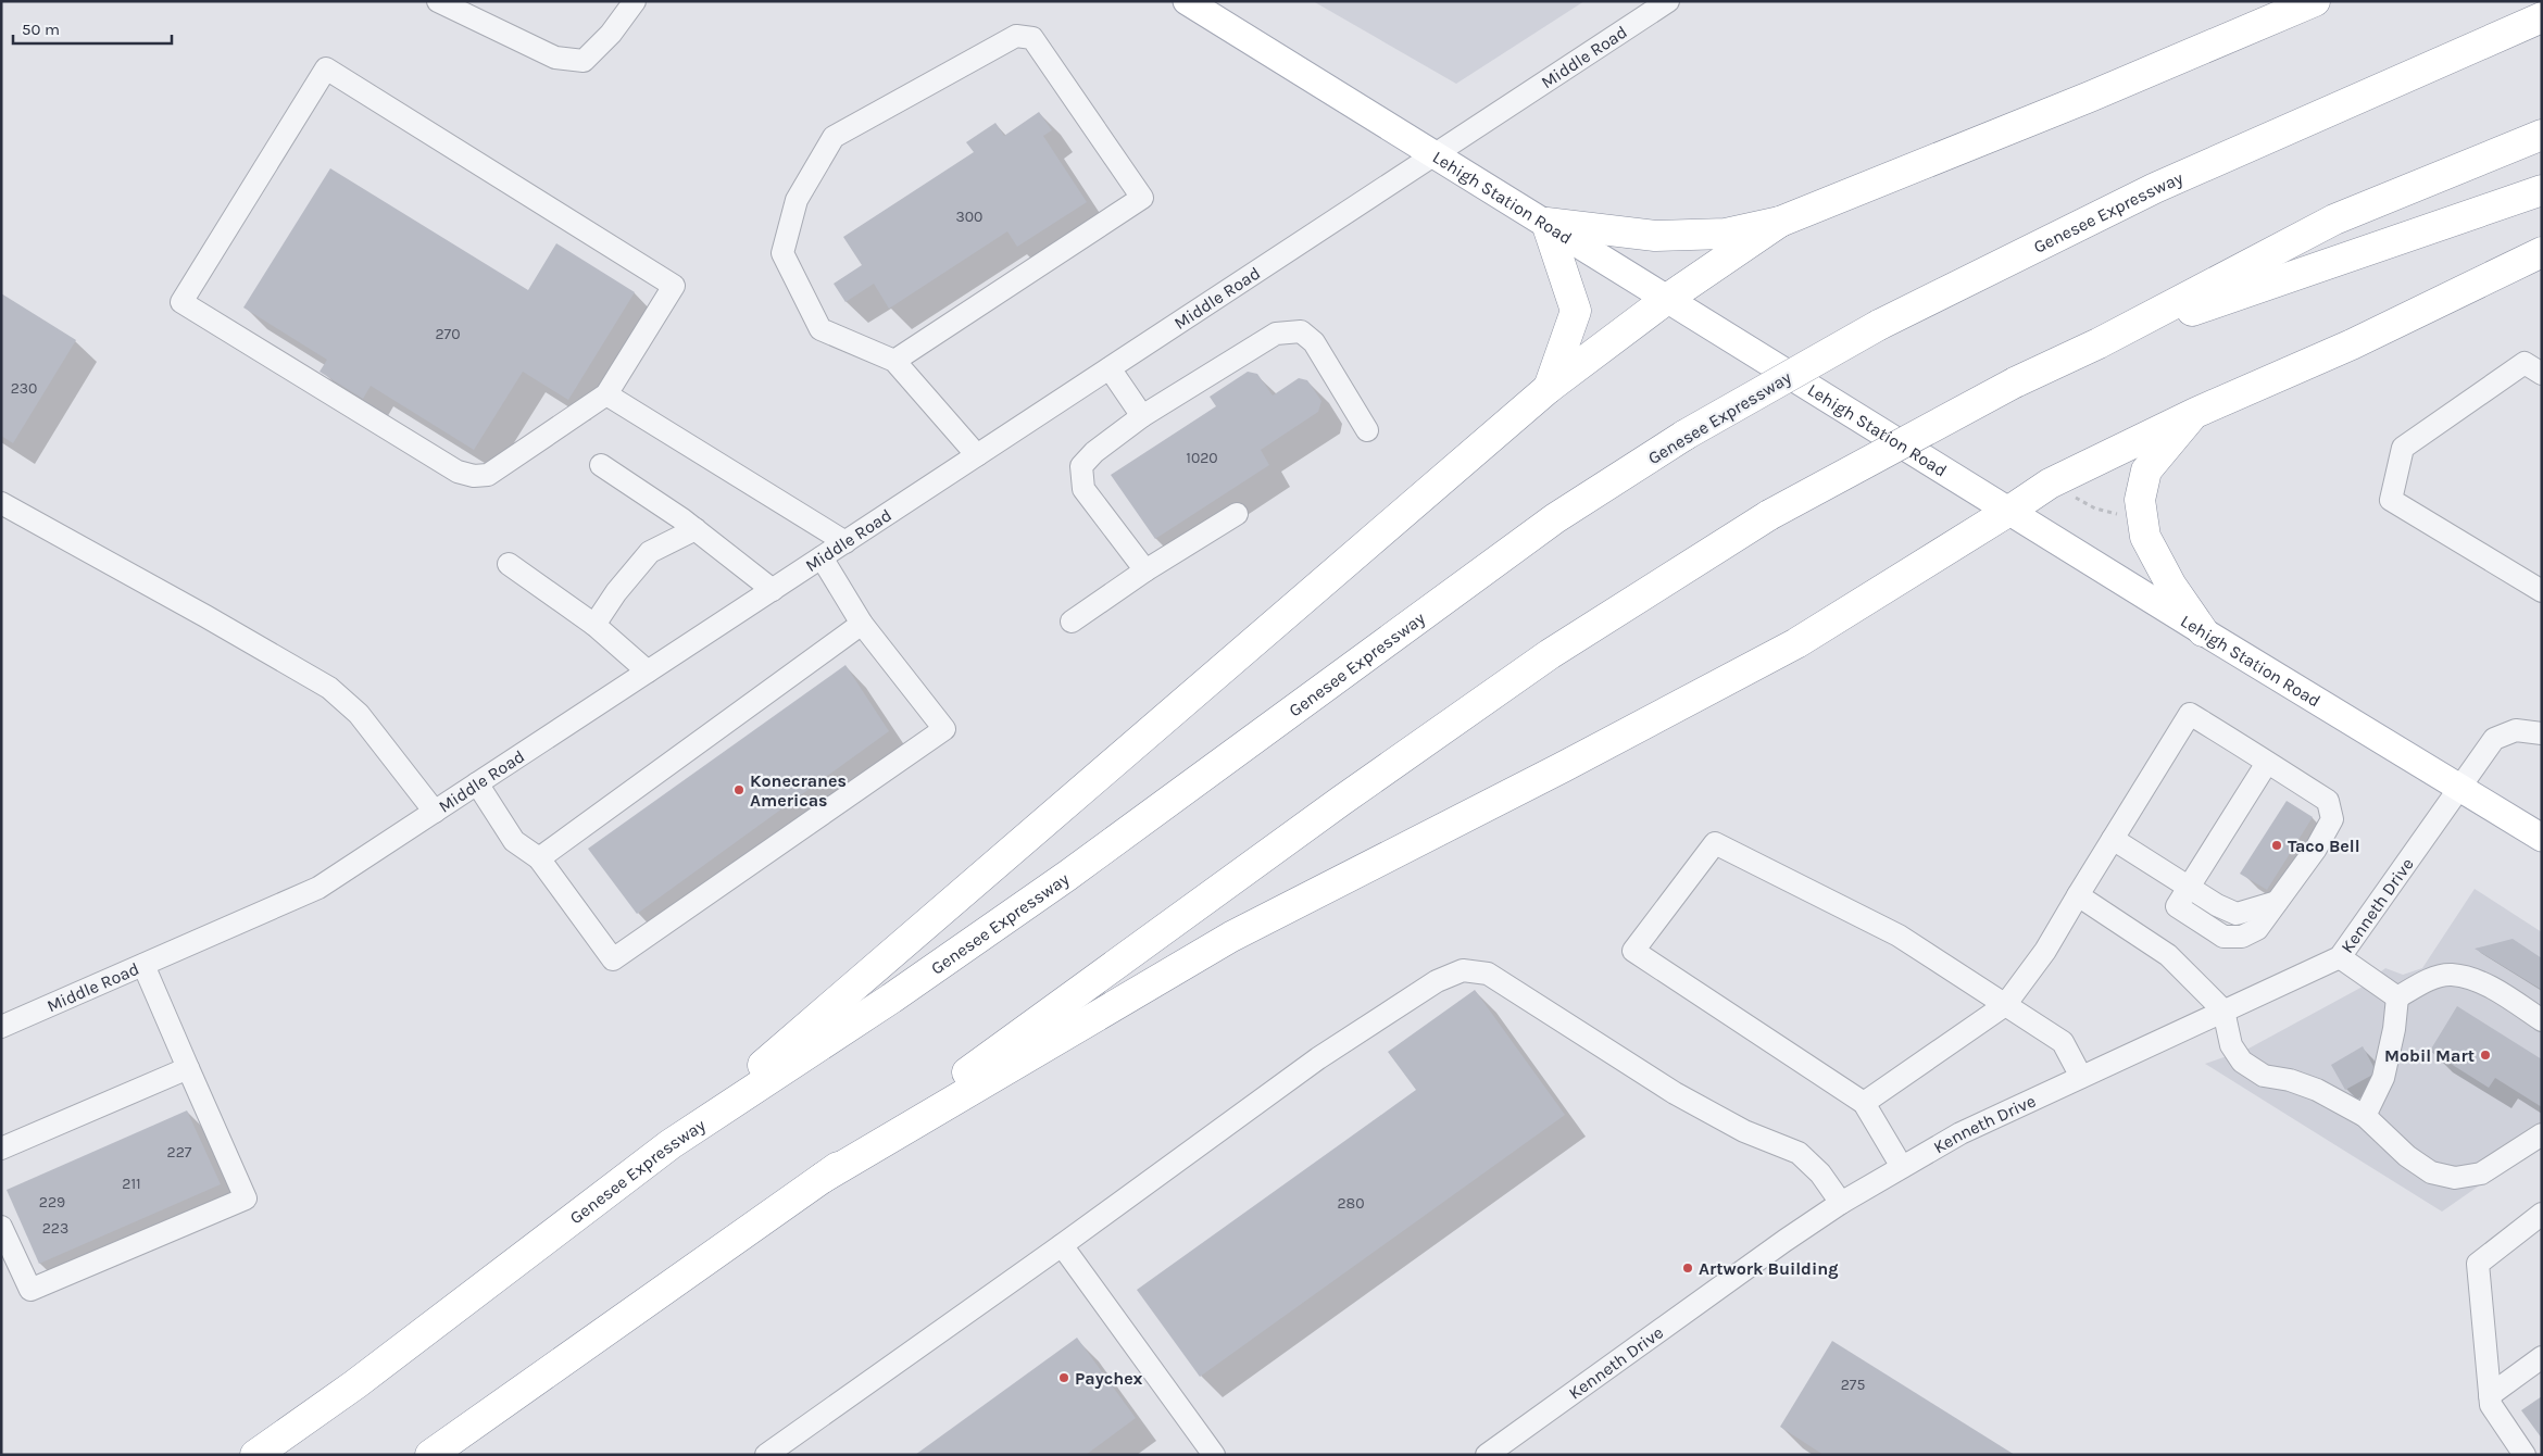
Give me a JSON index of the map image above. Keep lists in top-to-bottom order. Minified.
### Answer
{"streets":{"highway":["Genesee Expressway"],"main road":["Lehigh Station Road"],"street":["Middle Road","Kenneth Drive"]},"crossings":[["Middle Road","Lehigh Station Road"],["Lehigh Station Road","Kenneth Drive"]],"places":["Konecranes Americas","Taco Bell","Mobil Mart","Artwork Building","Paychex"],"house_numbers":["300","270","230","1020","227","211","229","280","223","275"],"scale_bar":"50 m"}
